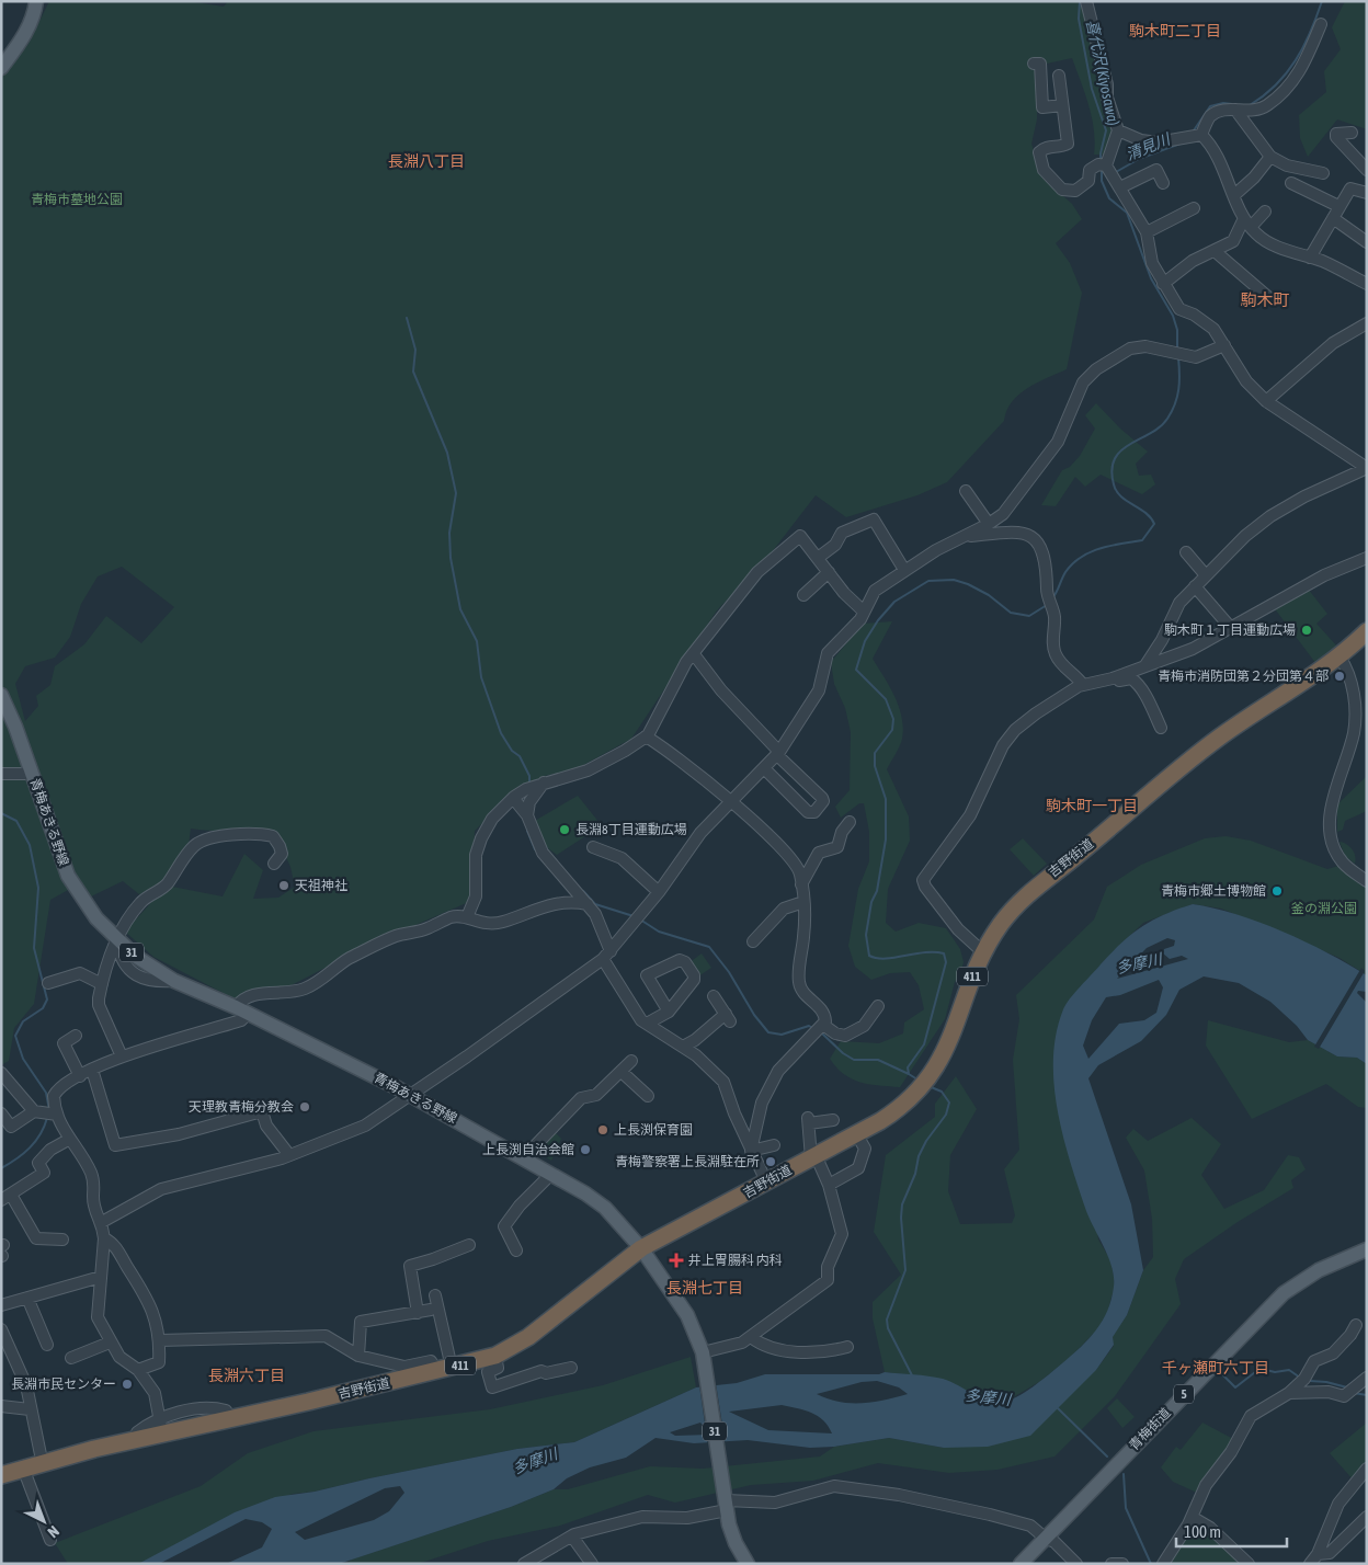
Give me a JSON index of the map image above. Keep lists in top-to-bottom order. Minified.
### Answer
{"streets":{"highway":["吉野街道","411"],"main road":["青梅あきる野線","31","5","青梅街道"]},"crossings":[["青梅あきる野線","吉野街道"]],"districts":["駒木町二丁目","長淵八丁目","駒木町","駒木町一丁目","長淵七丁目","千ヶ瀬町六丁目","長淵六丁目"],"water":["喜代沢 (Kiyosawa)","清見川","多摩川"],"parks":["青梅市墓地公園","釜の淵公園"],"places":{"other":["駒木町１丁目運動広場","青梅市消防団第２分団第４部","長淵8丁目運動広場","天祖神社","青梅市郷土博物館","天理教青梅分教会","上長渕保育園","上長渕自治会館","青梅警察署上長淵駐在所","長淵市民センター"],"health":["井上胃腸科 内科"]},"scale_bar":"100 m","north":"bottom right"}
